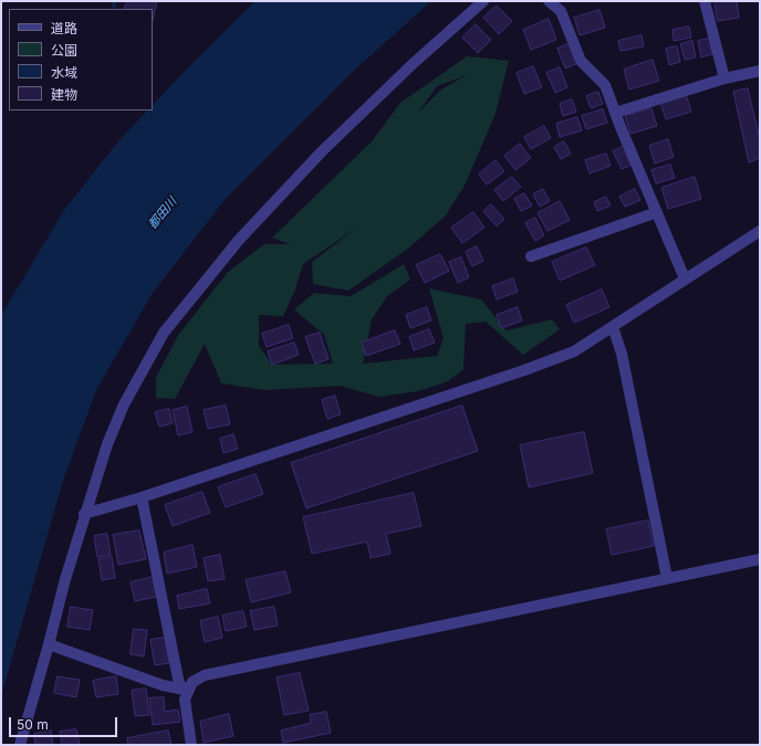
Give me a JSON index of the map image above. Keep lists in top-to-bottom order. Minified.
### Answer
{"water":["都田川"],"legend":["道路","公園","水域","建物"],"scale_bar":"50 m"}
